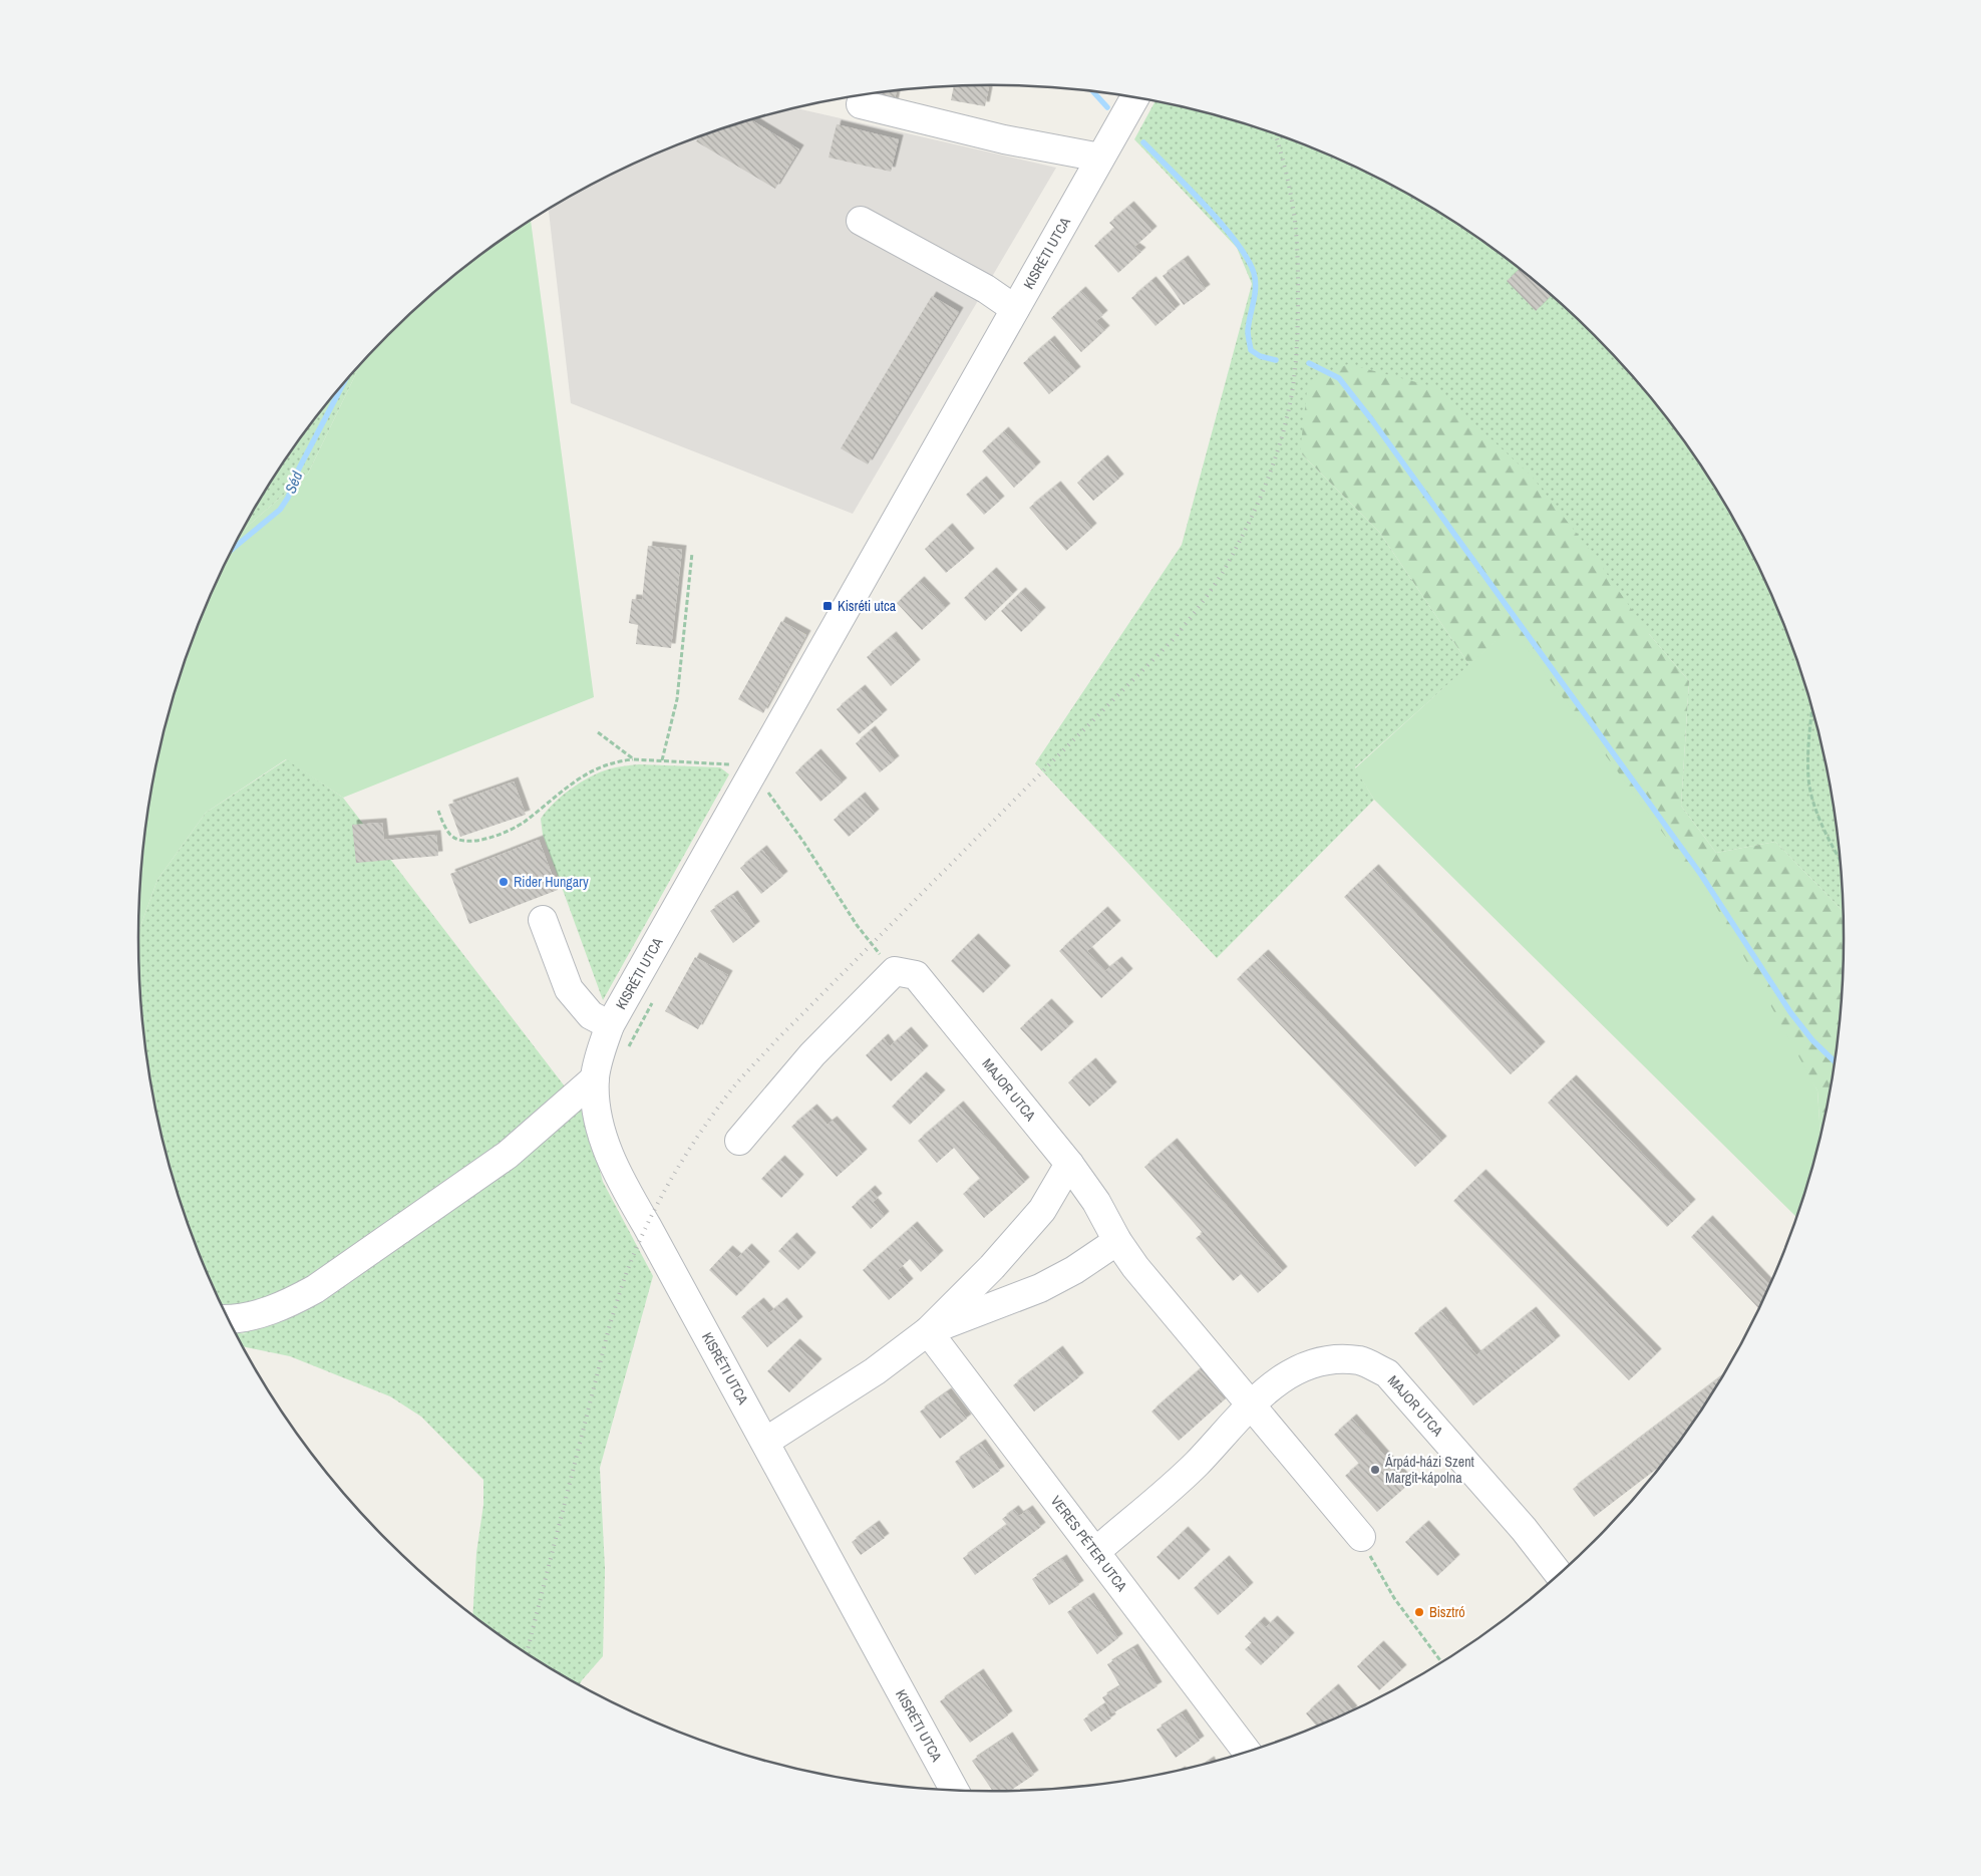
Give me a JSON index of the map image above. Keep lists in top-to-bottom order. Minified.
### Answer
{"streets":{"street":["KISRÉTI UTCA","MAJOR UTCA","VERES PÉTER UTCA"]},"water":["Séd"],"places":{"transit":["Kisréti utca"],"other":["Rider Hungary","Árpád-házi Szent Margit-kápolna","Bisztró"]}}
